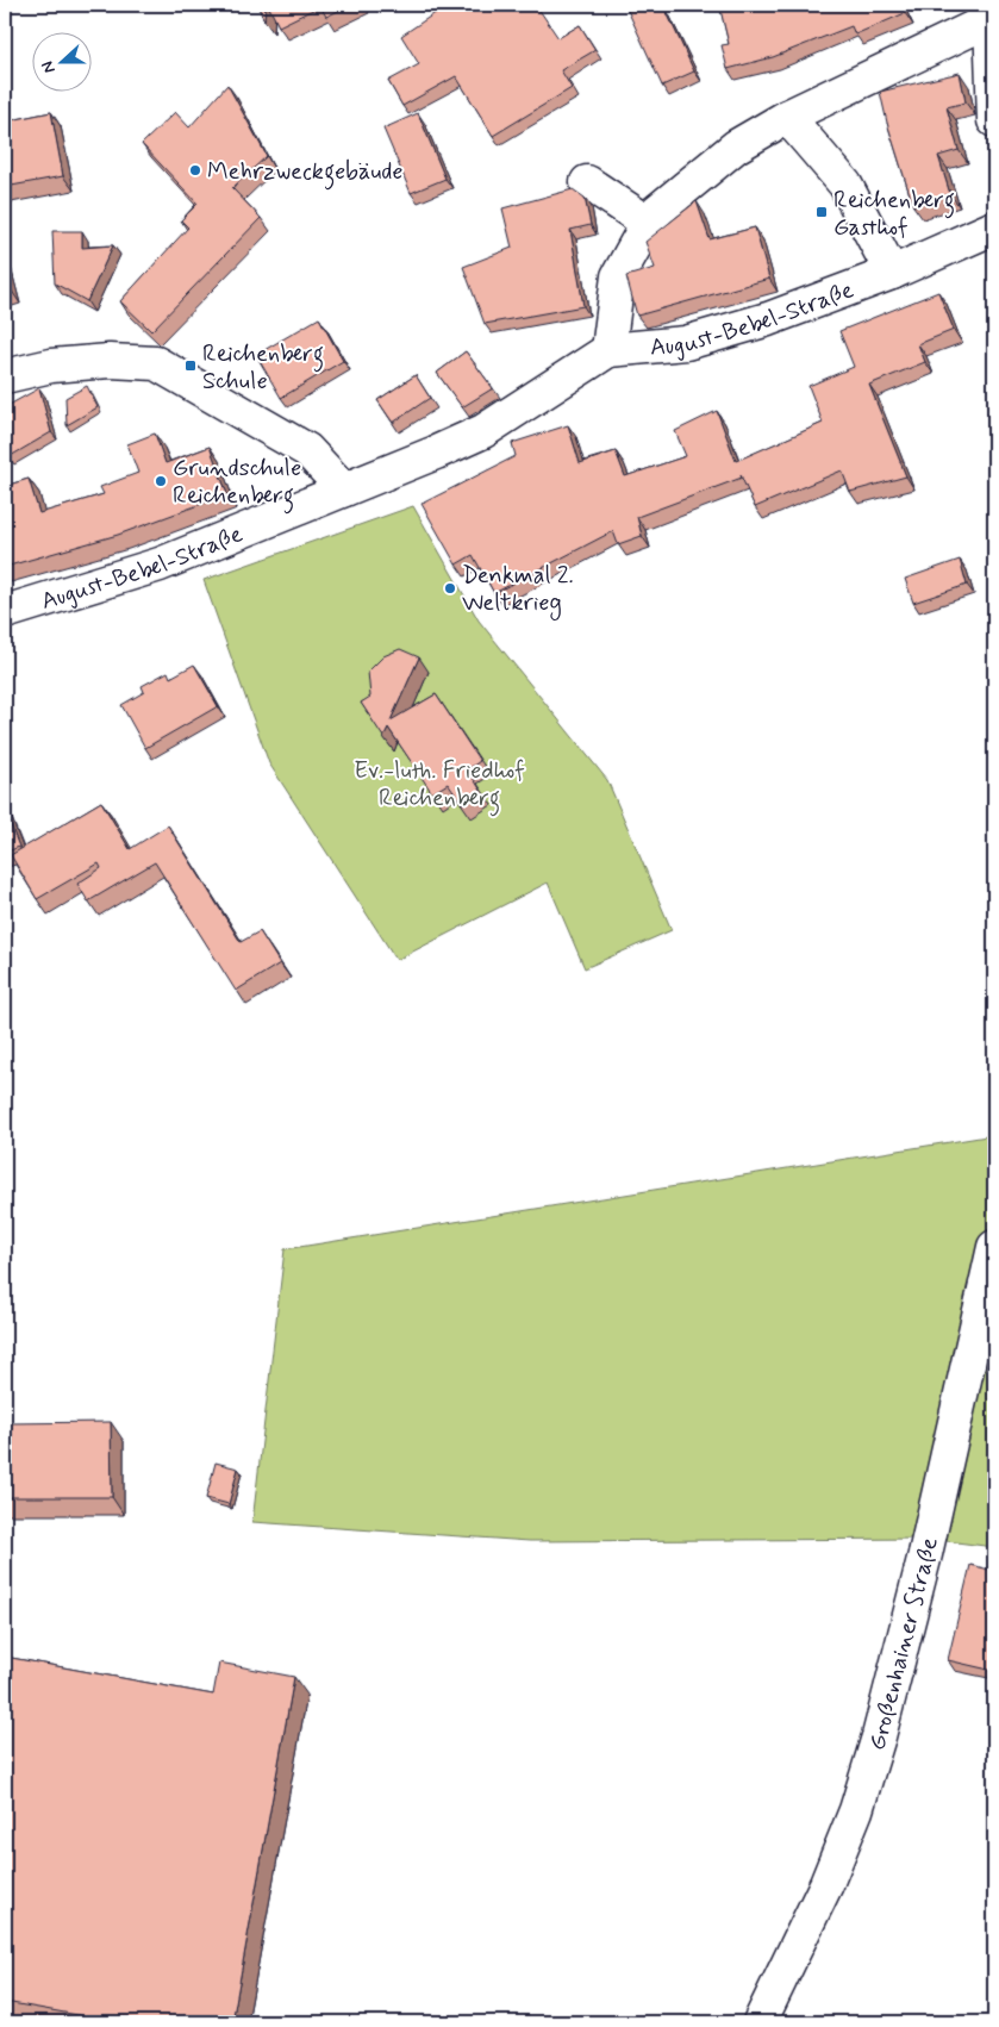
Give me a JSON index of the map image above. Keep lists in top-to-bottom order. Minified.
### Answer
{"streets":{"street":["August-Bebel-Straße","Großenhainer Straße"]},"parks":["Ev.-luth. Friedhof Reichenberg"],"places":{"other":["Mehrzweckgebäude","Grundschule Reichenberg","Denkmal 2. Weltkrieg"],"transit":["Reichenberg Gasthof","Reichenberg Schule"]},"north":"left"}
